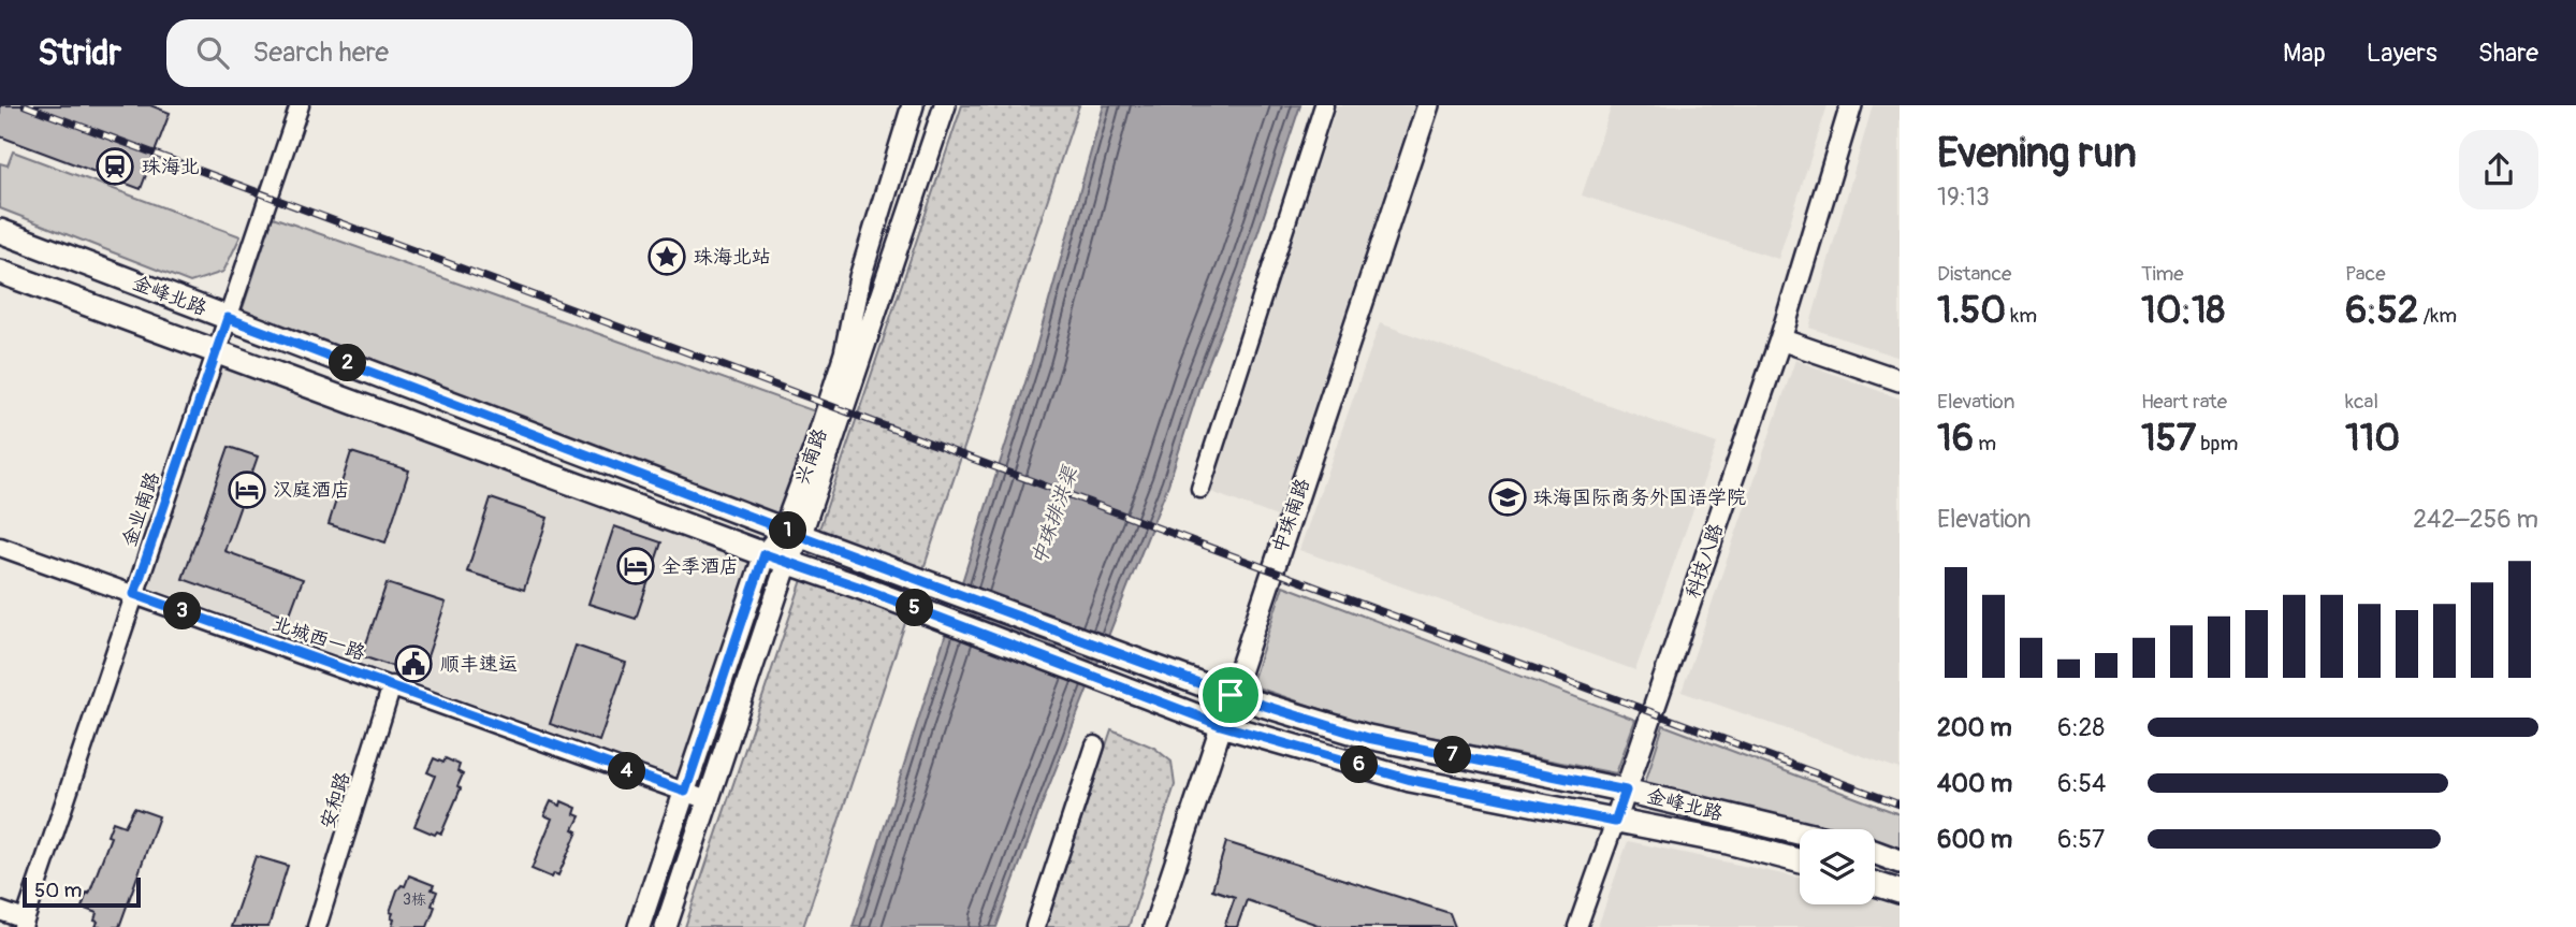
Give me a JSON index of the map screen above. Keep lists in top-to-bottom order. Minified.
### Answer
{"streets":{"main road":["金峰北路"],"street":["兴南路","金业南路","中珠南路","科技八路","北城西一路","安和路"]},"crossings":[["金峰北路","兴南路"],["金峰北路","金业南路"],["金峰北路","中珠南路"],["金峰北路","科技八路"],["兴南路","北城西一路"],["金业南路","北城西一路"],["北城西一路","安和路"]],"water":["中珠排洪渠"],"places":{"station":["珠海北"],"place":["珠海北站"],"hotel":["汉庭酒店","全季酒店"],"school or university":["珠海国际商务外国语学院"],"public building":["顺丰速运"]},"house_numbers":["3栋"],"scale_bar":"50 m","page":{"header":"Stridr","search":"Search here","nav":["Map","Layers","Share"],"heading":["Evening run","19:13"],"stats":[["Distance","1.50 km"],["Time","10:18"],["Pace","6:52 /km"],["Elevation","16 m"],["Heart rate","157 bpm"],["kcal","110"]],"pins":["2","1","5","3","7","6","4"],"chart":["Elevation","242–256 m"],"list":[{"name":"200 m","note":"6:28"},{"name":"400 m","note":"6:54"},{"name":"600 m","note":"6:57"}],"scale":"50 m"}}
